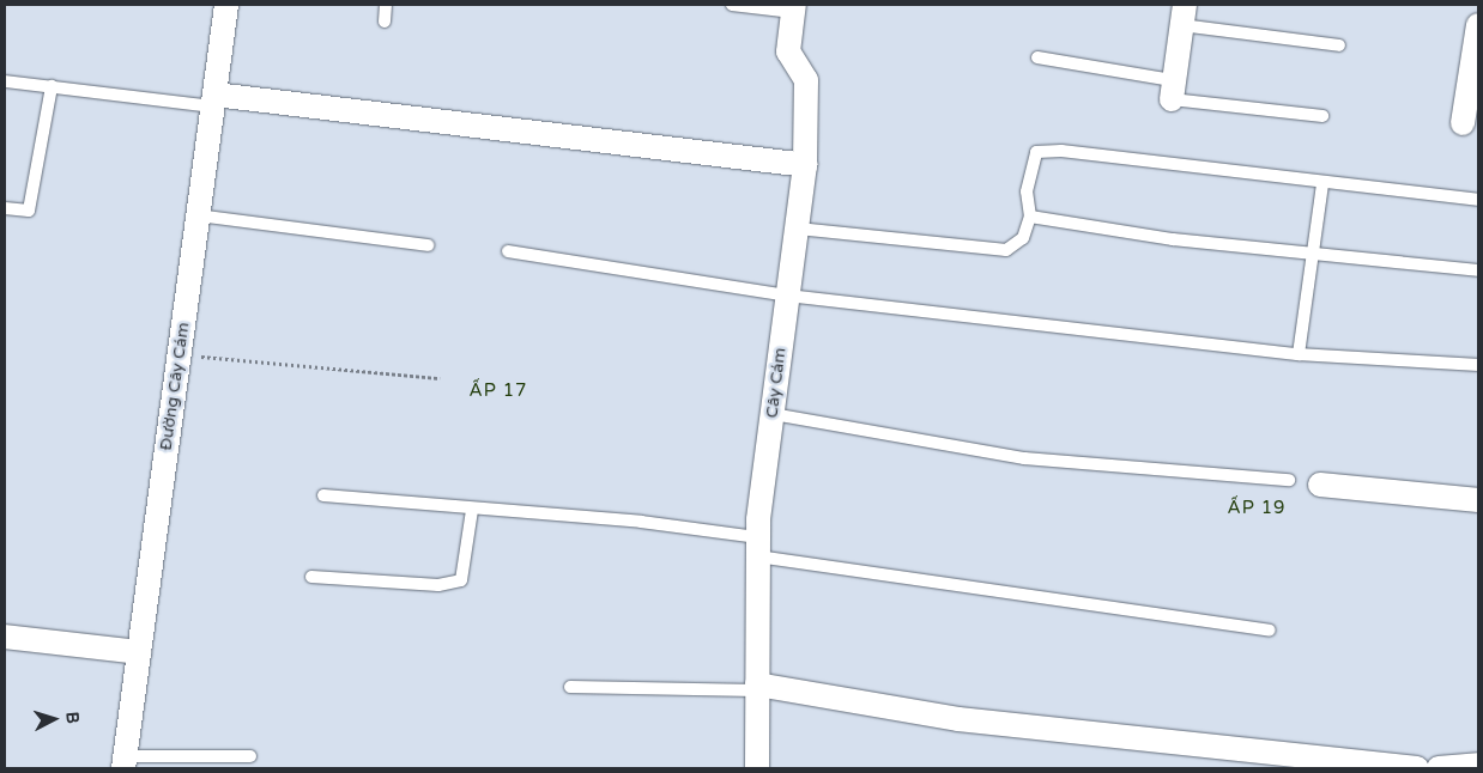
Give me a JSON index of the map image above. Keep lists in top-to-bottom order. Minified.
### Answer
{"streets":{"street":["Cây Cám","Đường Cây Cám"]},"districts":["ẤP 17","ẤP 19"],"north":"right"}
